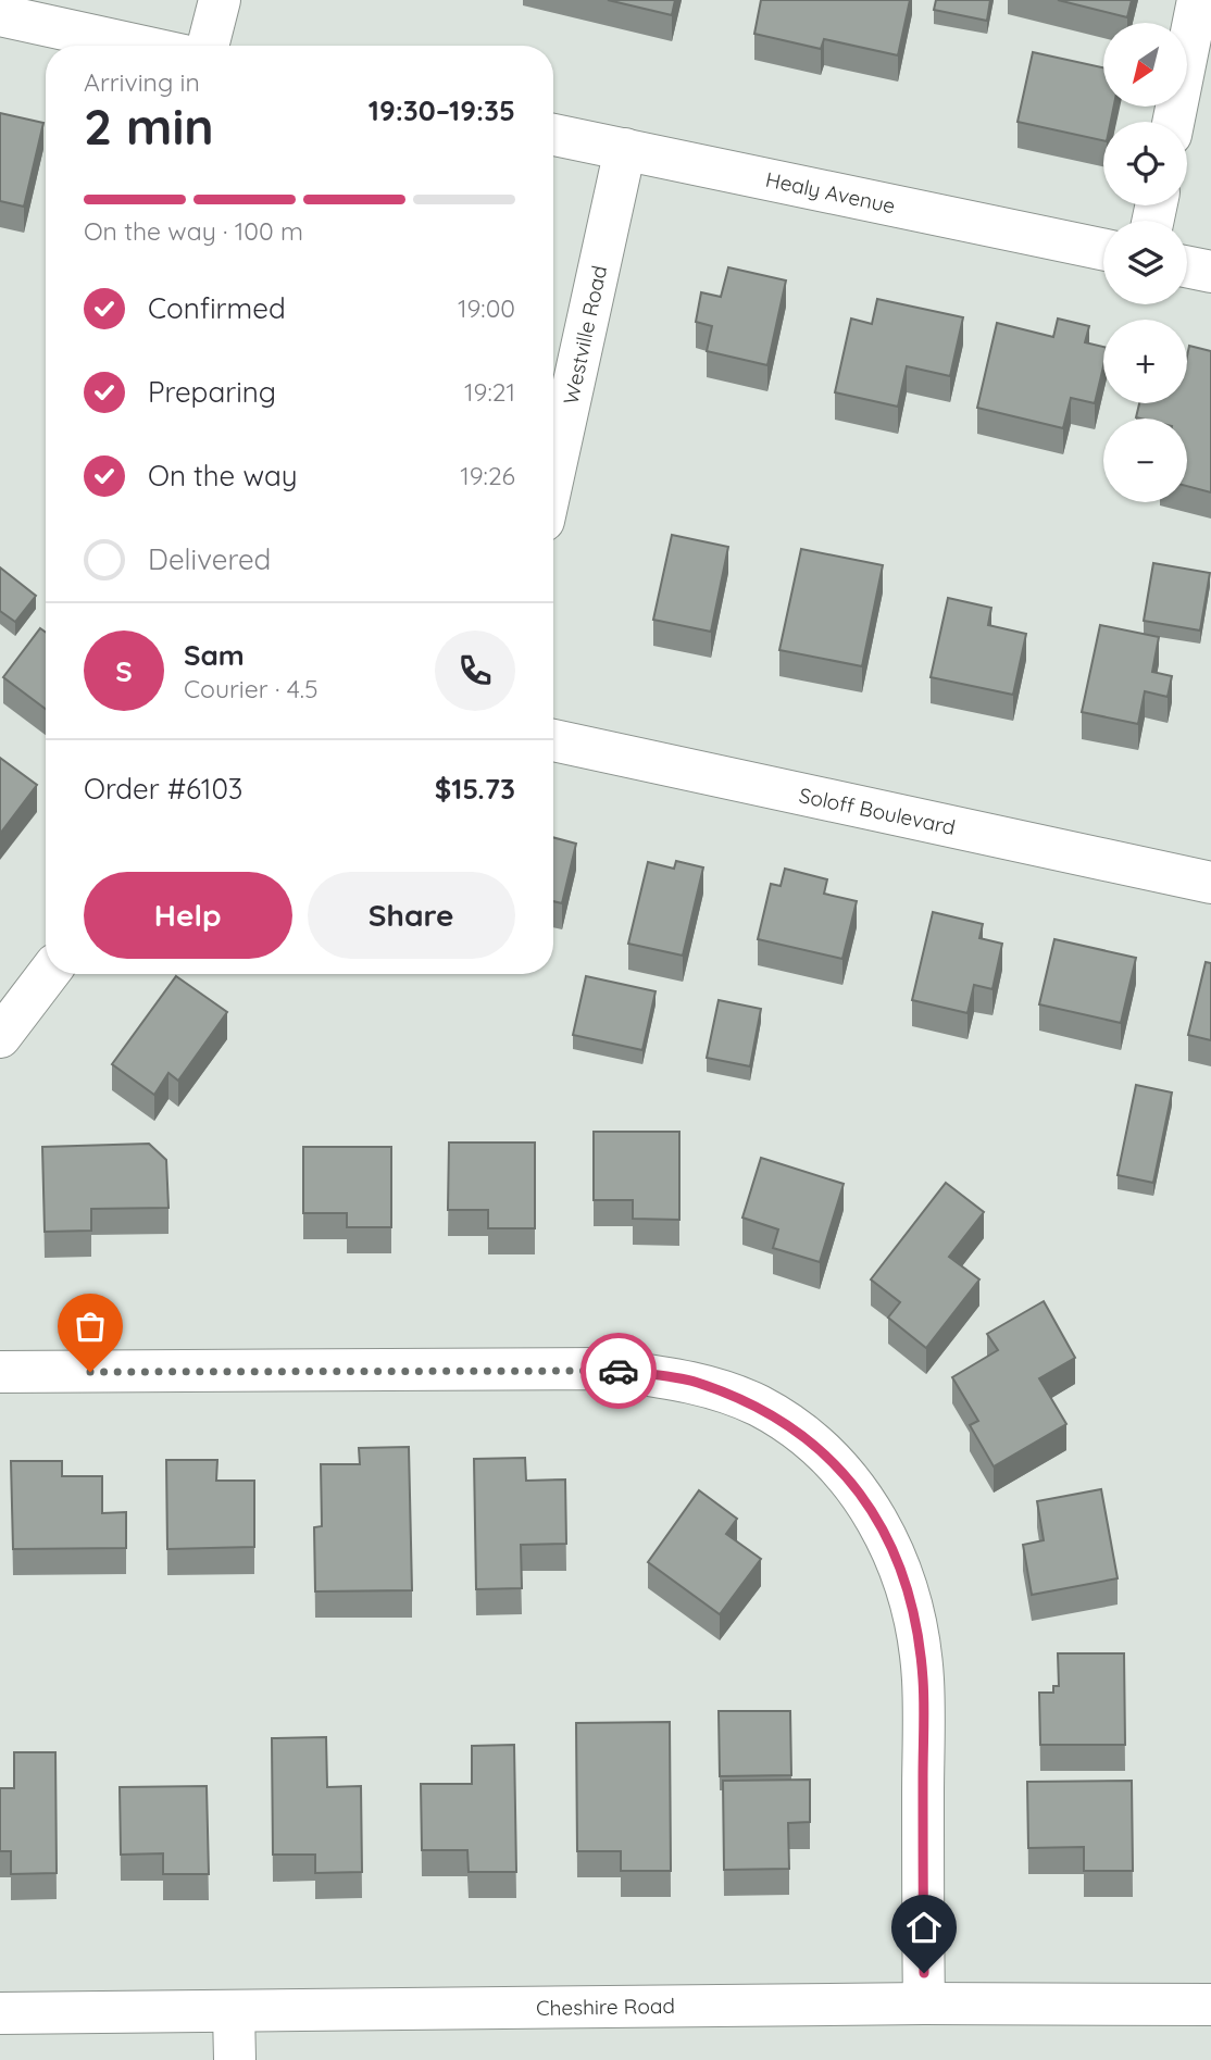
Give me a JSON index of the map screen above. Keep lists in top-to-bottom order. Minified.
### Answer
{"streets":{"street":["Healy Avenue","Westville Road","Soloff Boulevard","Cheshire Road"]},"crossings":[["Healy Avenue","Westville Road"]],"north":"bottom left","page":{"map_buttons":["+","−"],"heading":["2 min","Arriving in","19:30–19:35"],"panel":["Sam","Courier · 4.5","Order #6103","$15.73"],"bar":"On the way · 100 m","list":[["Confirmed","19:00"],["Preparing","19:21"],["On the way","19:26"],"Delivered"],"round":"S","buttons":["Help","Share"]}}
